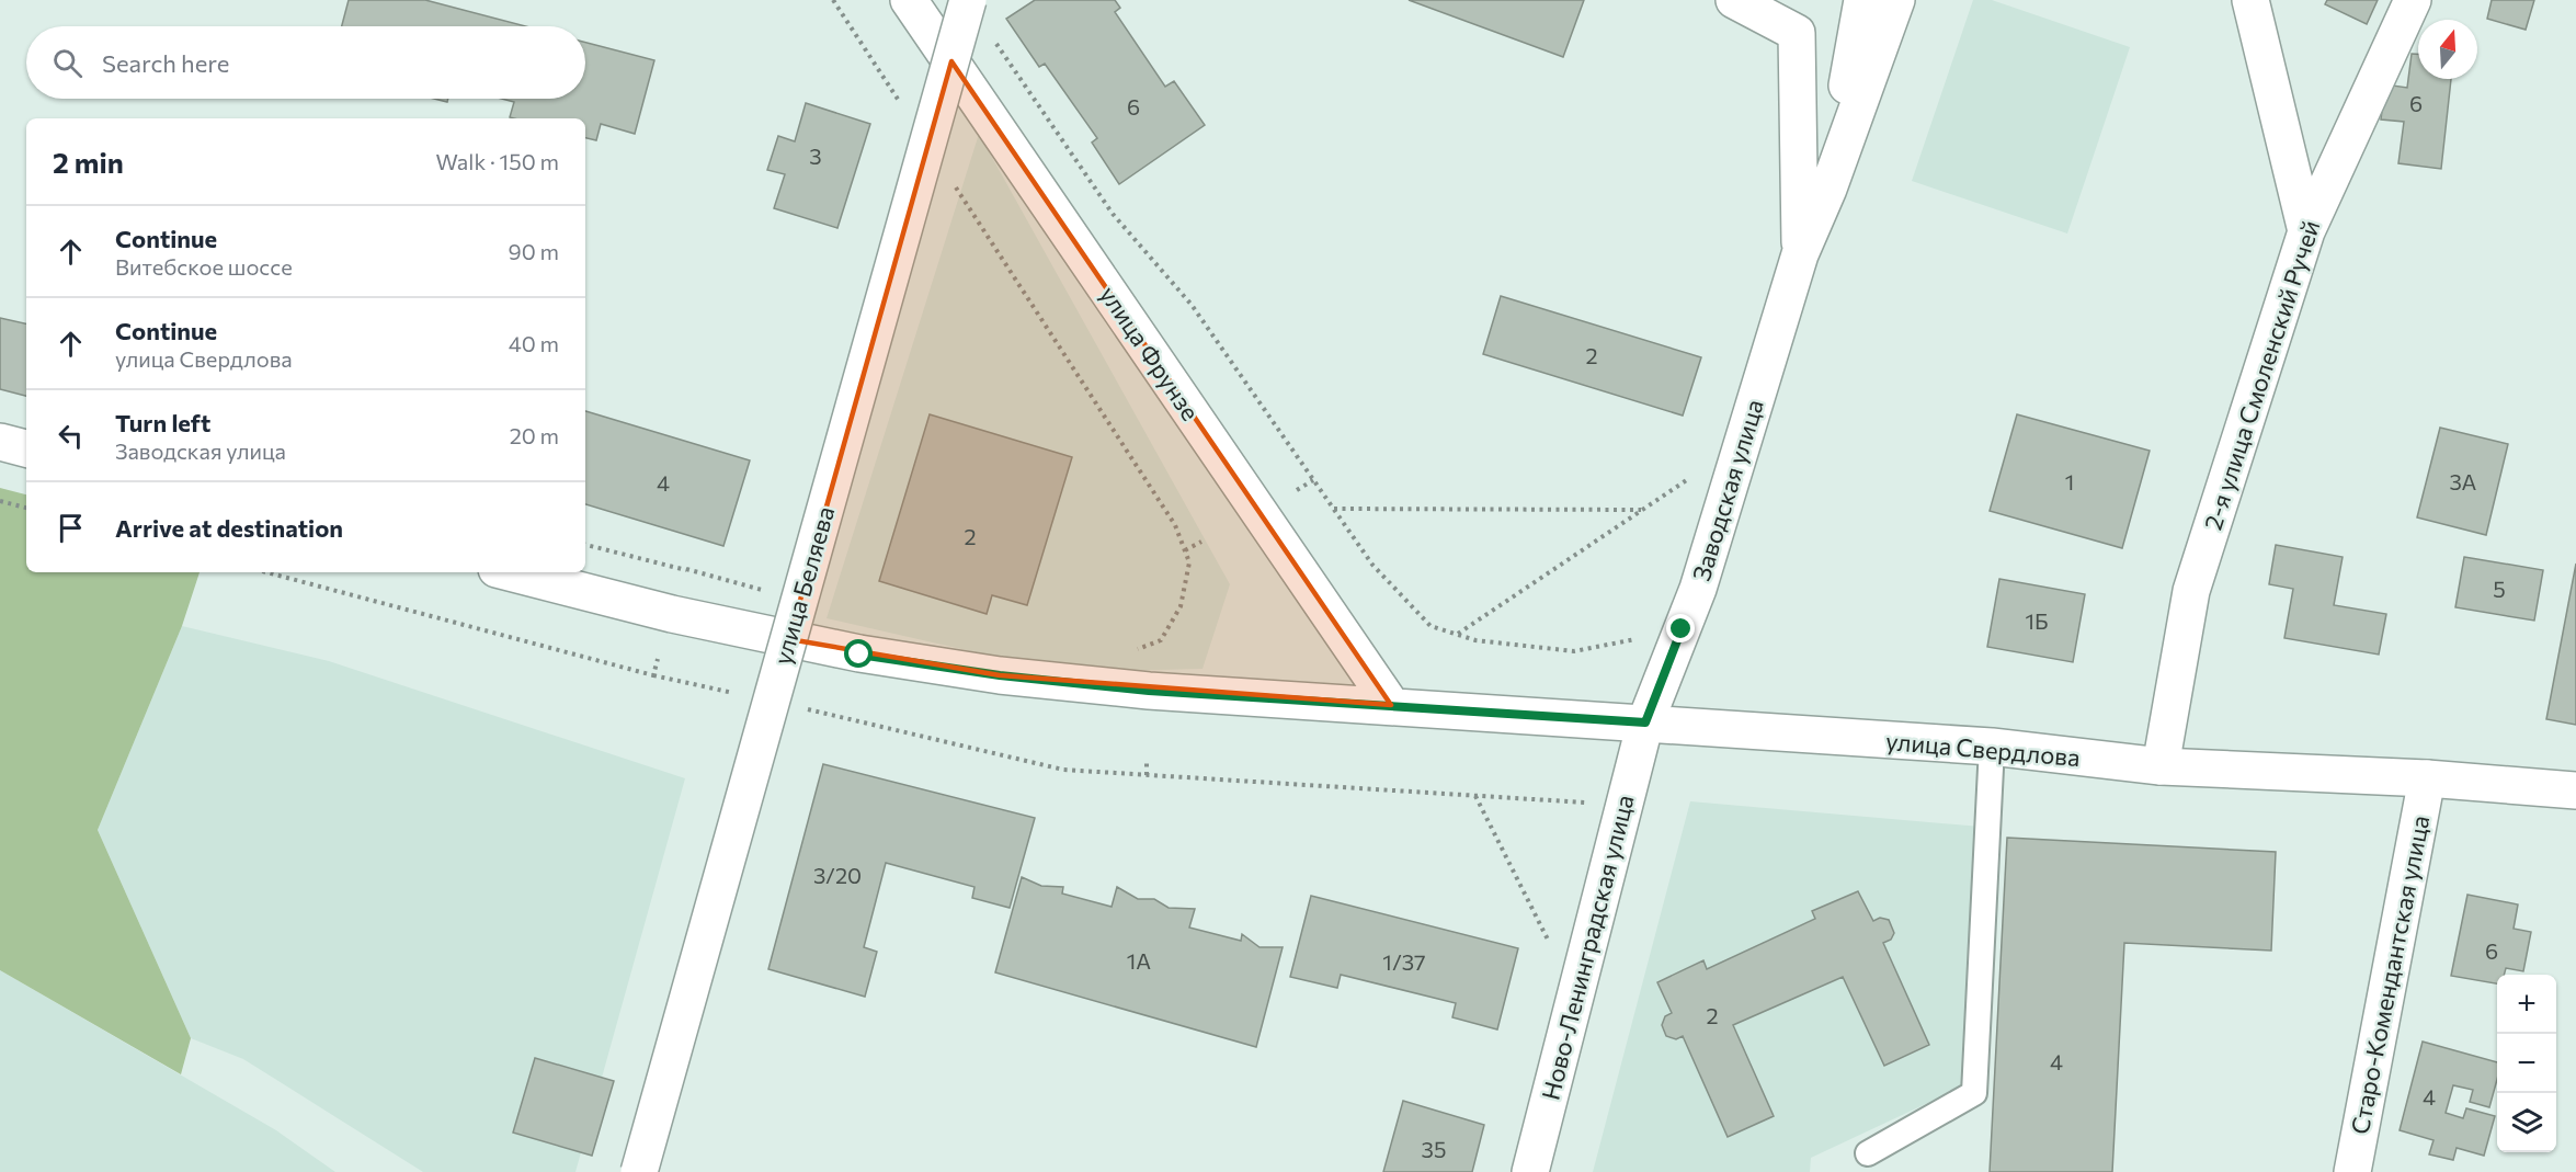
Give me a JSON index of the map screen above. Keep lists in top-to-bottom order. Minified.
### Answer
{"streets":{"main road":["улица Фрунзе","2-я улица Смоленский Ручей","Заводская улица","улица Беляева","улица Свердлова","Ново-Ленинградская улица","Старо-Комендантская улица"]},"crossings":[["улица Фрунзе","улица Свердлова"],["2-я улица Смоленский Ручей","улица Свердлова"],["Заводская улица","улица Свердлова"],["Заводская улица","Ново-Ленинградская улица"],["улица Свердлова","Ново-Ленинградская улица"],["улица Свердлова","Старо-Комендантская улица"]],"house_numbers":["6","6","3","2","1","3А","4","2","5","1Б","3/20","6","1А","1/37","2","4","4","35"],"north":"top","page":{"search":"Search here","heading":["2 min","Walk · 150 m"],"list":[["Continue","Витебское шоссе","90 m"],["Continue","улица Свердлова","40 m"],["Turn left","Заводская улица","20 m"],"Arrive at destination"],"map_buttons":["+","−"]}}
